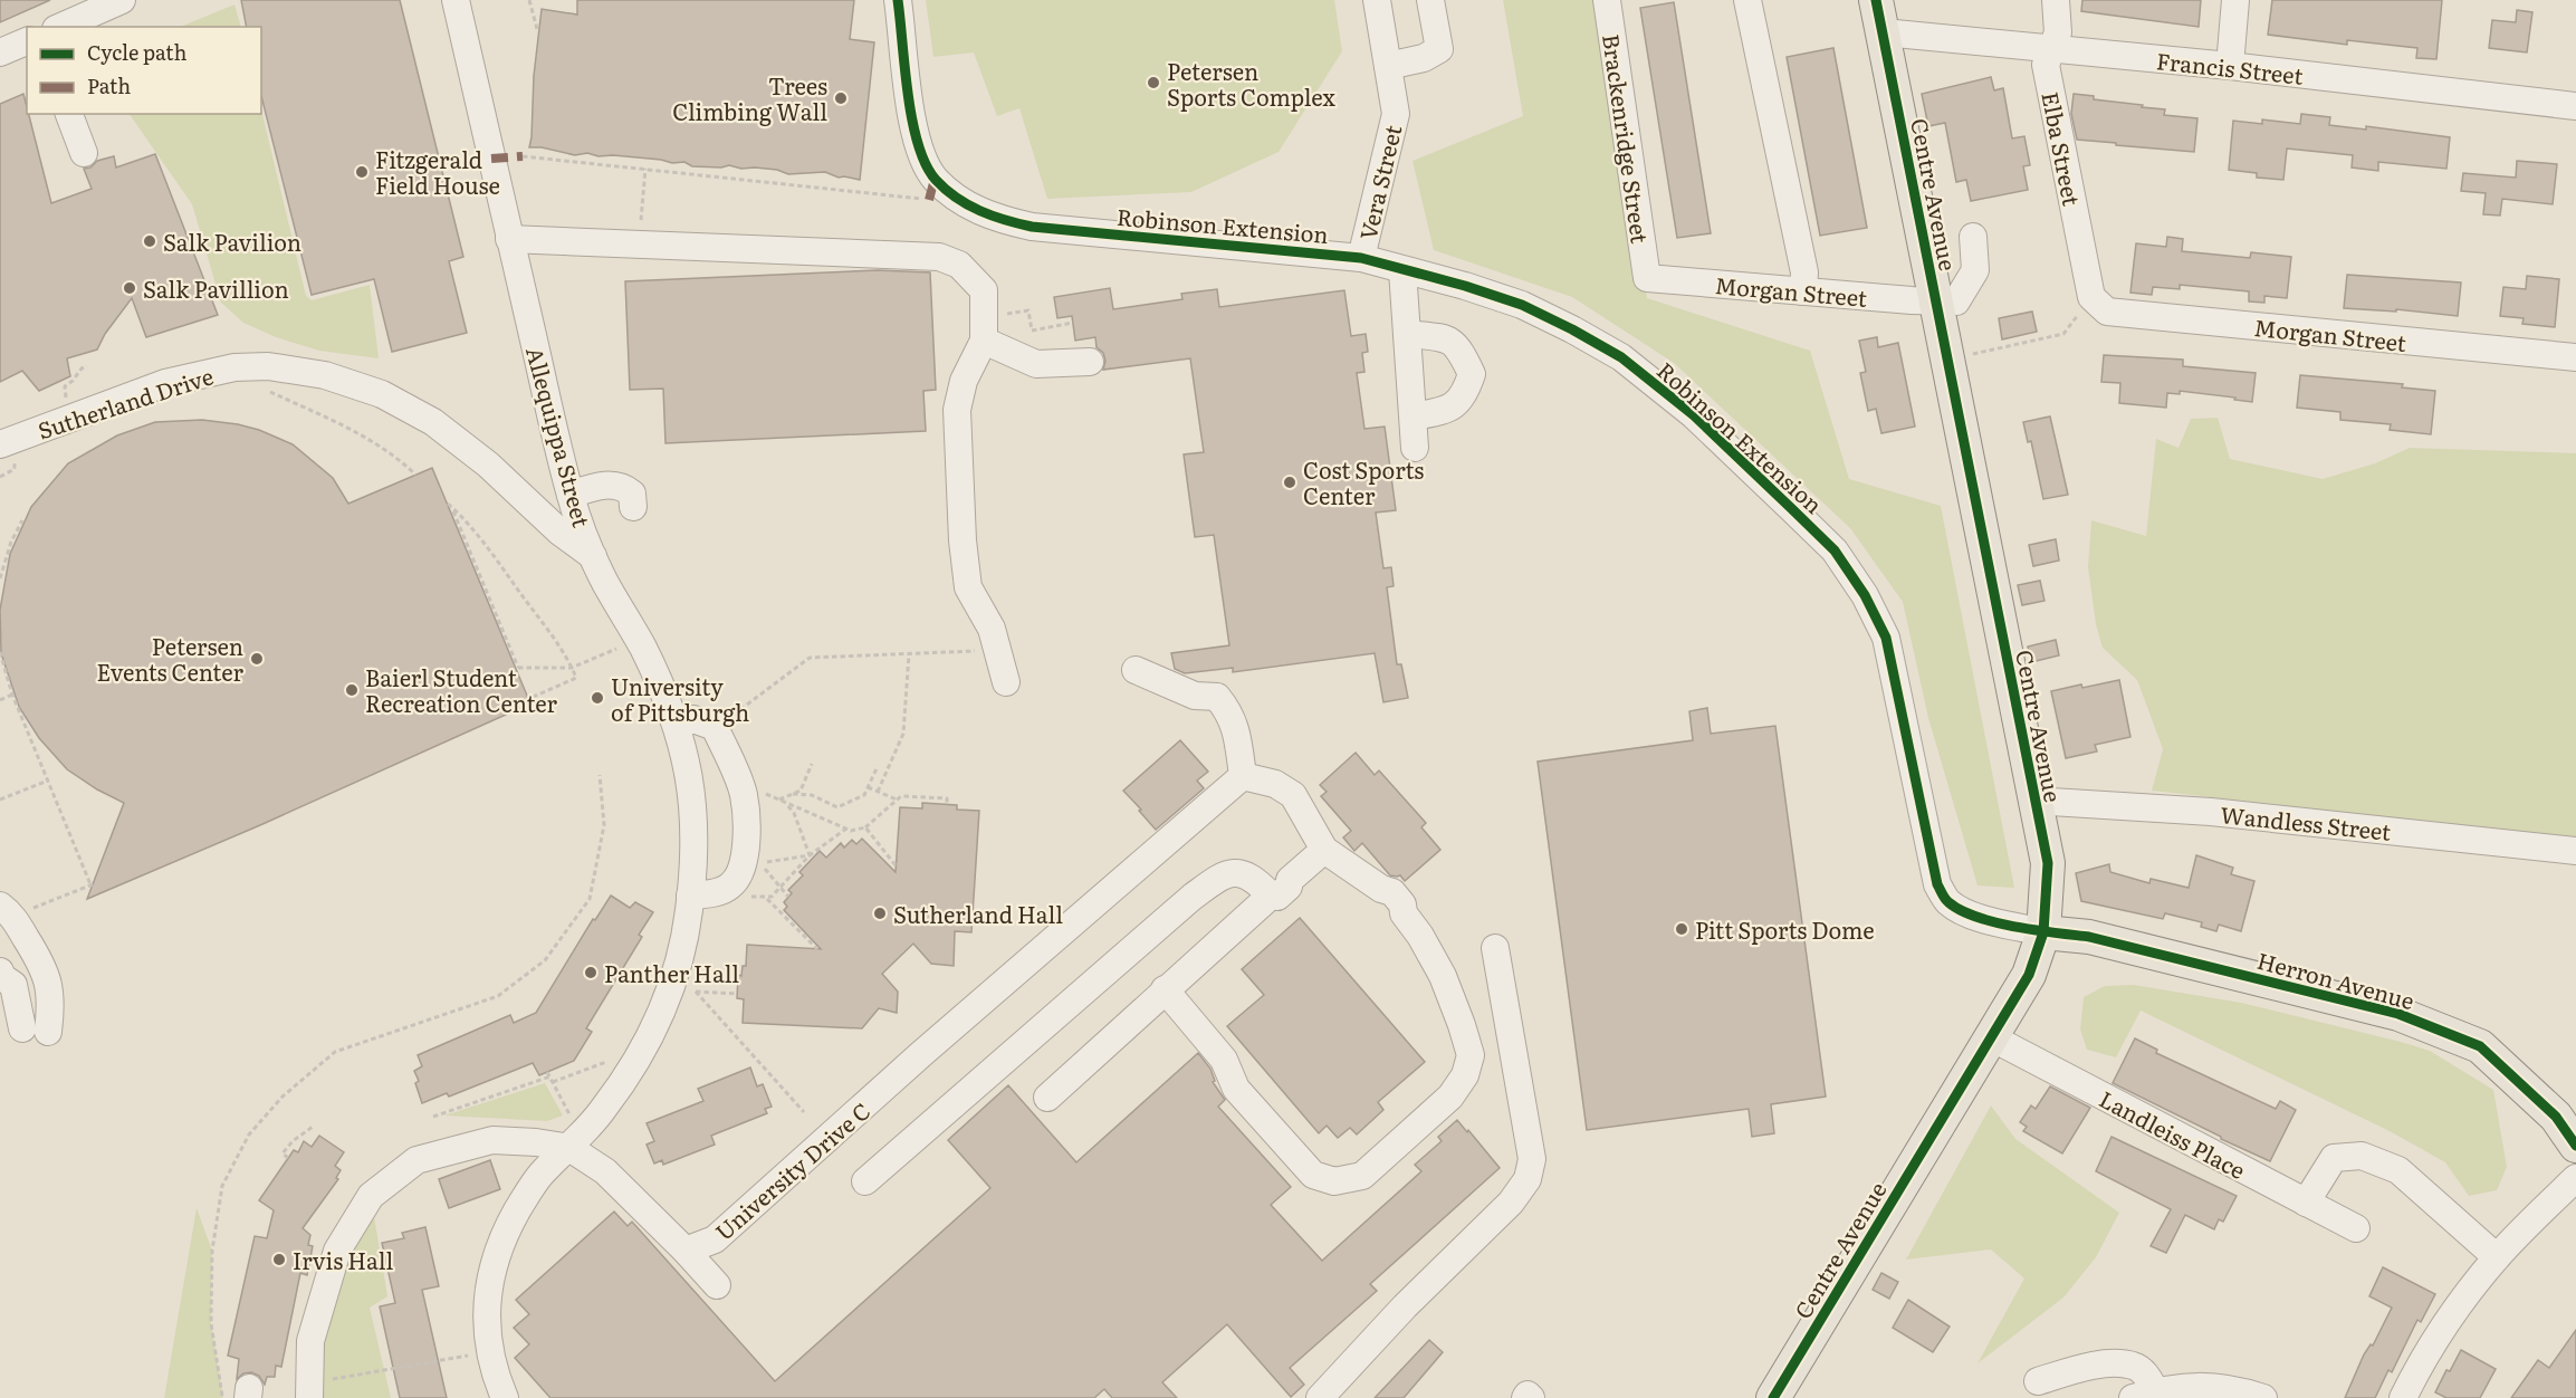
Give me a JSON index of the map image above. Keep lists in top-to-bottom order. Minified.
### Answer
{"streets":{"main road":["Centre Avenue","Herron Avenue"],"street":["Francis Street","Brackenridge Street","Elba Street","Vera Street","Robinson Extension","Morgan Street","Sutherland Drive","Allequippa Street","Wandless Street","Landleiss Place","University Drive C"]},"crossings":[["Francis Street","Elba Street"],["Francis Street","Centre Avenue"],["Brackenridge Street","Morgan Street"],["Elba Street","Morgan Street"],["Vera Street","Robinson Extension"],["Centre Avenue","Robinson Extension"],["Centre Avenue","Morgan Street"],["Centre Avenue","Wandless Street"],["Centre Avenue","Herron Avenue"],["Centre Avenue","Landleiss Place"],["Robinson Extension","Herron Avenue"],["Sutherland Drive","Allequippa Street"]],"places":["Petersen Sports Complex","Trees Climbing Wall","Fitzgerald Field House","Salk Pavilion","Salk Pavillion","Cost Sports Center","Petersen Events Center","Baierl Student Recreation Center","University of Pittsburgh","Sutherland Hall","Pitt Sports Dome","Panther Hall","Irvis Hall"],"legend":["Cycle path","Path"]}
